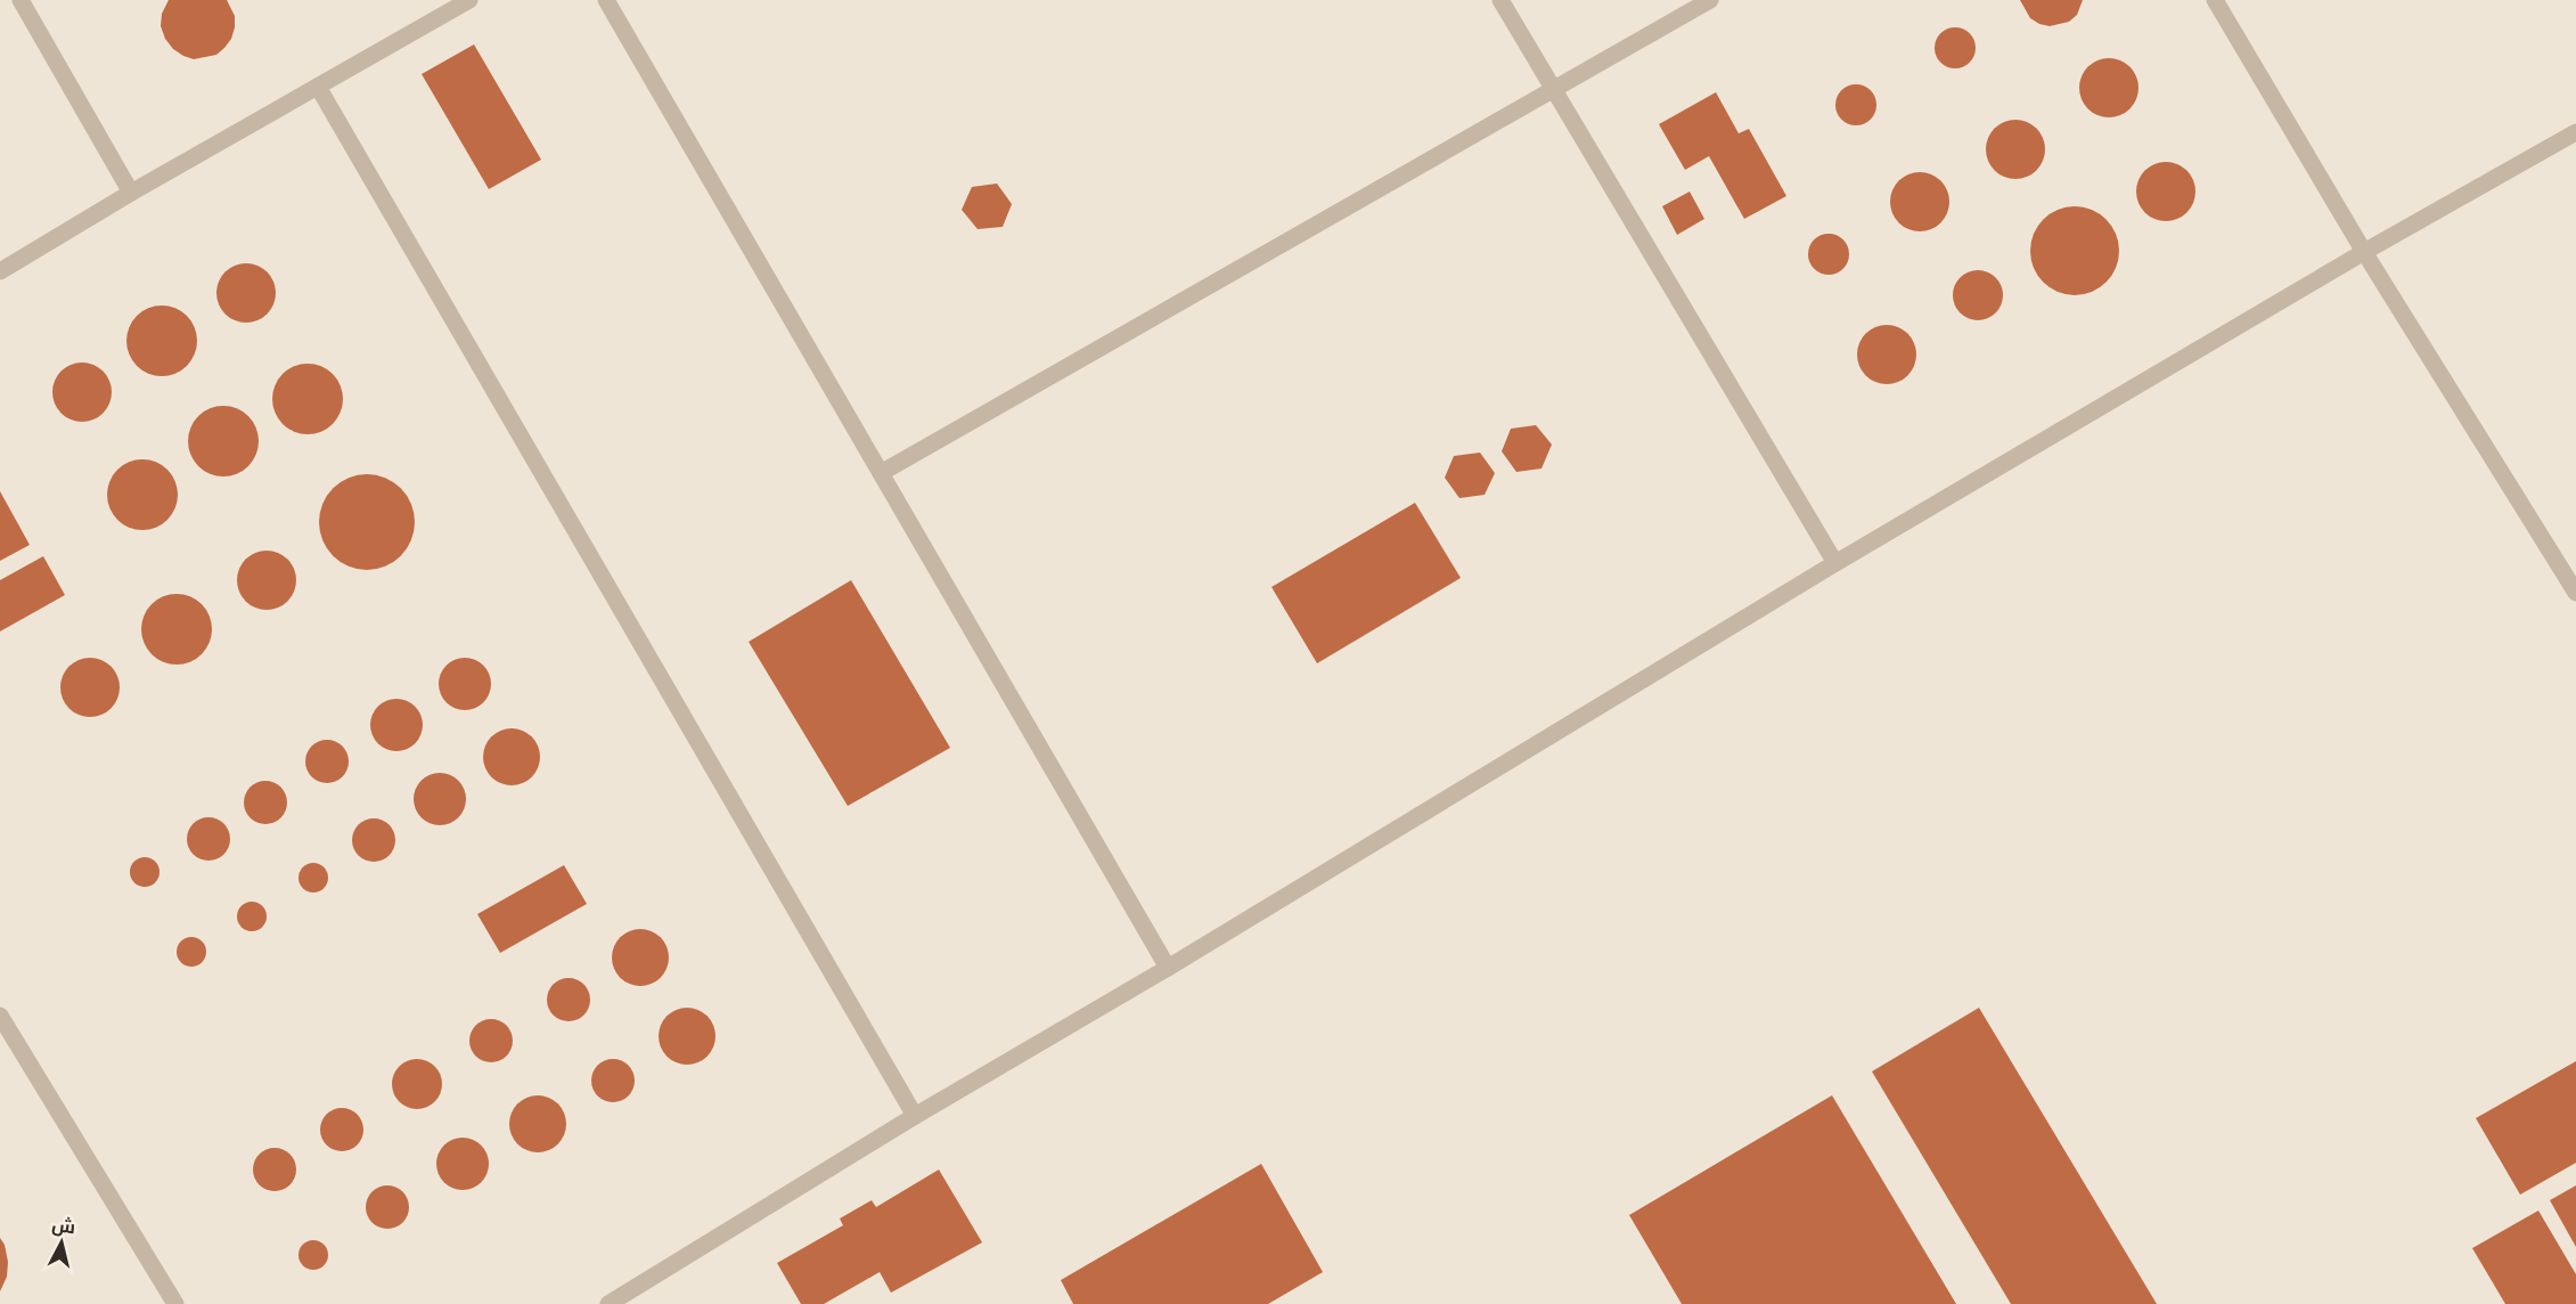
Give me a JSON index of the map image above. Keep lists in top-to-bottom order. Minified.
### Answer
{"north":"top"}
